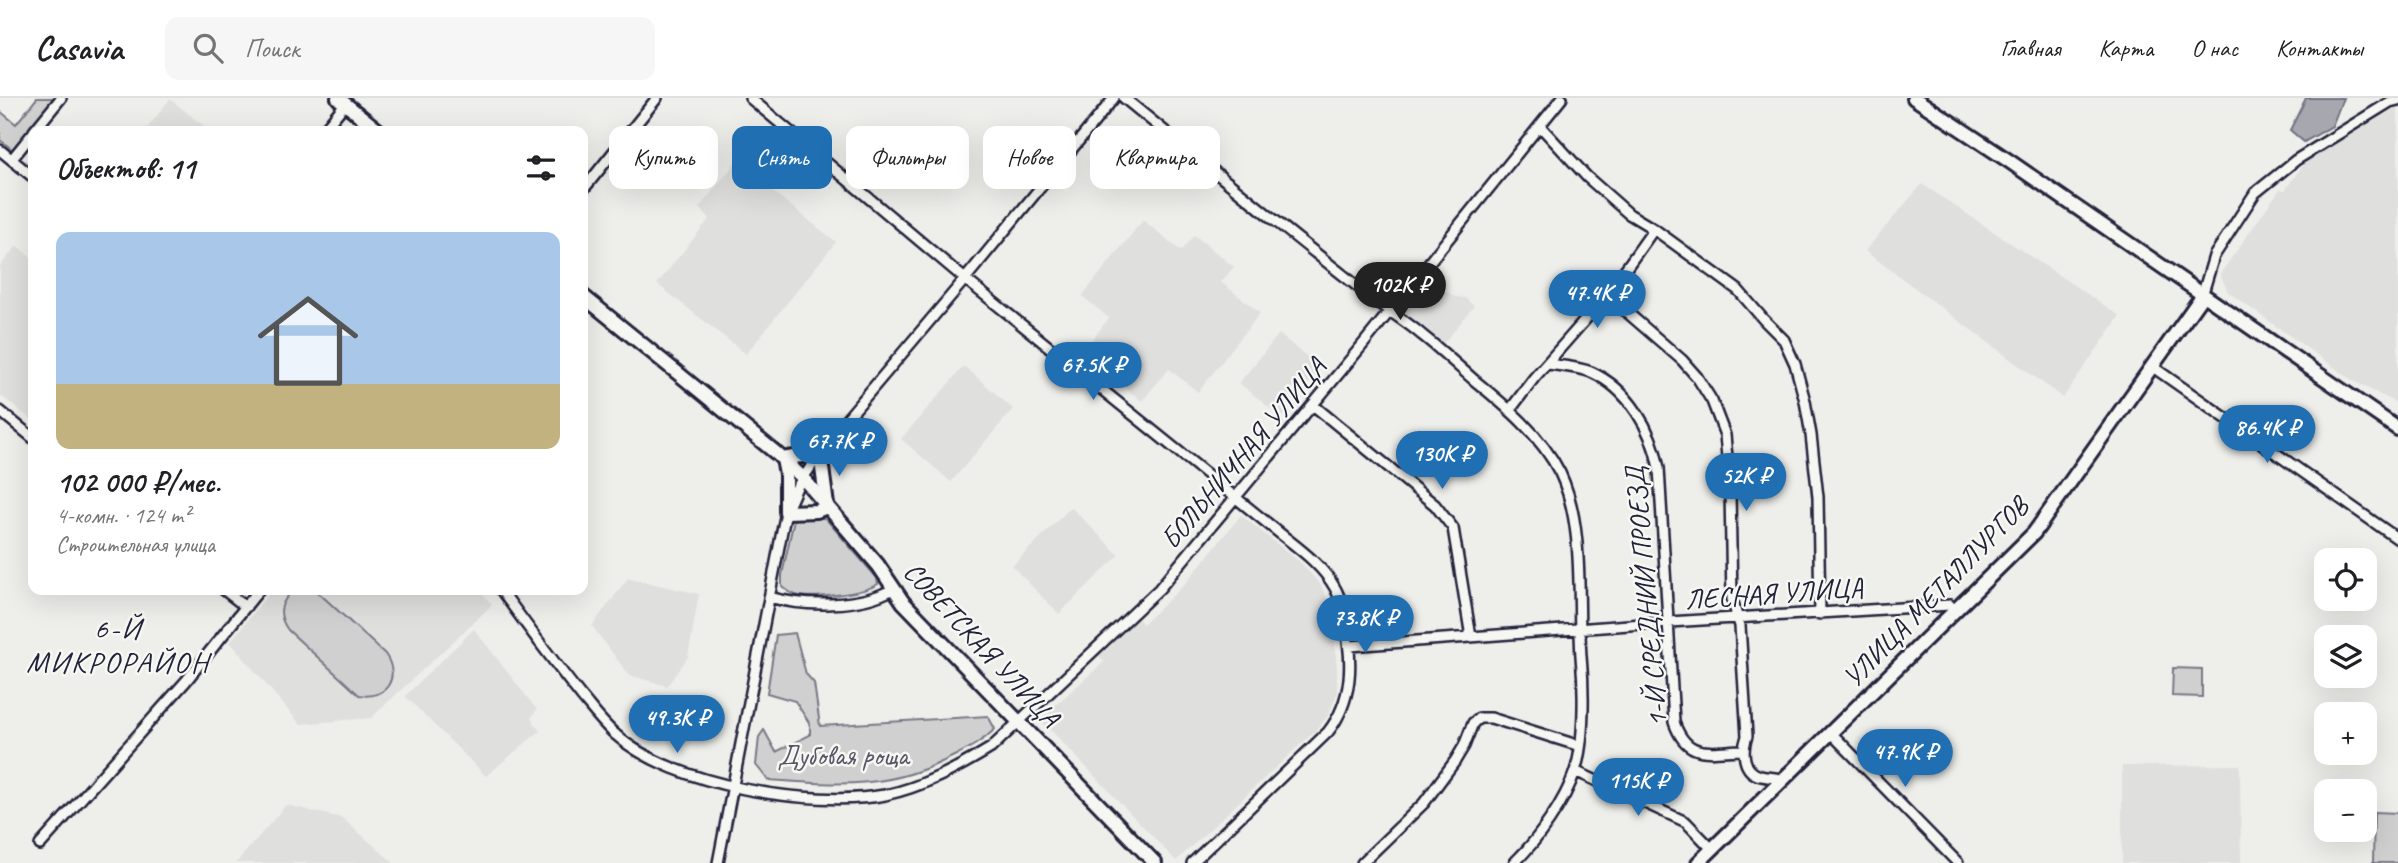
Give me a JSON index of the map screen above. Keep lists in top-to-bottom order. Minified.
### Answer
{"streets":{"street":["БОЛЬНИЧНАЯ УЛИЦА","УЛИЦА МЕТАЛЛУРГОВ","ЛЕСНАЯ УЛИЦА","1-Й СРЕДНИЙ ПРОЕЗД","СОВЕТСКАЯ УЛИЦА"]},"crossings":[["БОЛЬНИЧНАЯ УЛИЦА","СОВЕТСКАЯ УЛИЦА"],["ЛЕСНАЯ УЛИЦА","1-Й СРЕДНИЙ ПРОЕЗД"]],"districts":["6-Й МИКРОРАЙОН"],"parks":["Дубовая роща"],"page":{"header":"Casavia","search":"Поиск","nav":["Главная","Карта","О нас","Контакты"],"chip":["Купить","Снять","Фильтры","Новое","Квартира"],"heading":"Объектов: 11","list":[{"name":"102 000 ₽/мес.","note":"4-комн. · 124 m² · Строительная улица"}],"price":["102K ₽","47.4K ₽","67.5K ₽","86.4K ₽","67.7K ₽","130K ₽","52K ₽","73.8K ₽","49.3K ₽","47.9K ₽","115K ₽"],"map_buttons":["+","−"]}}
